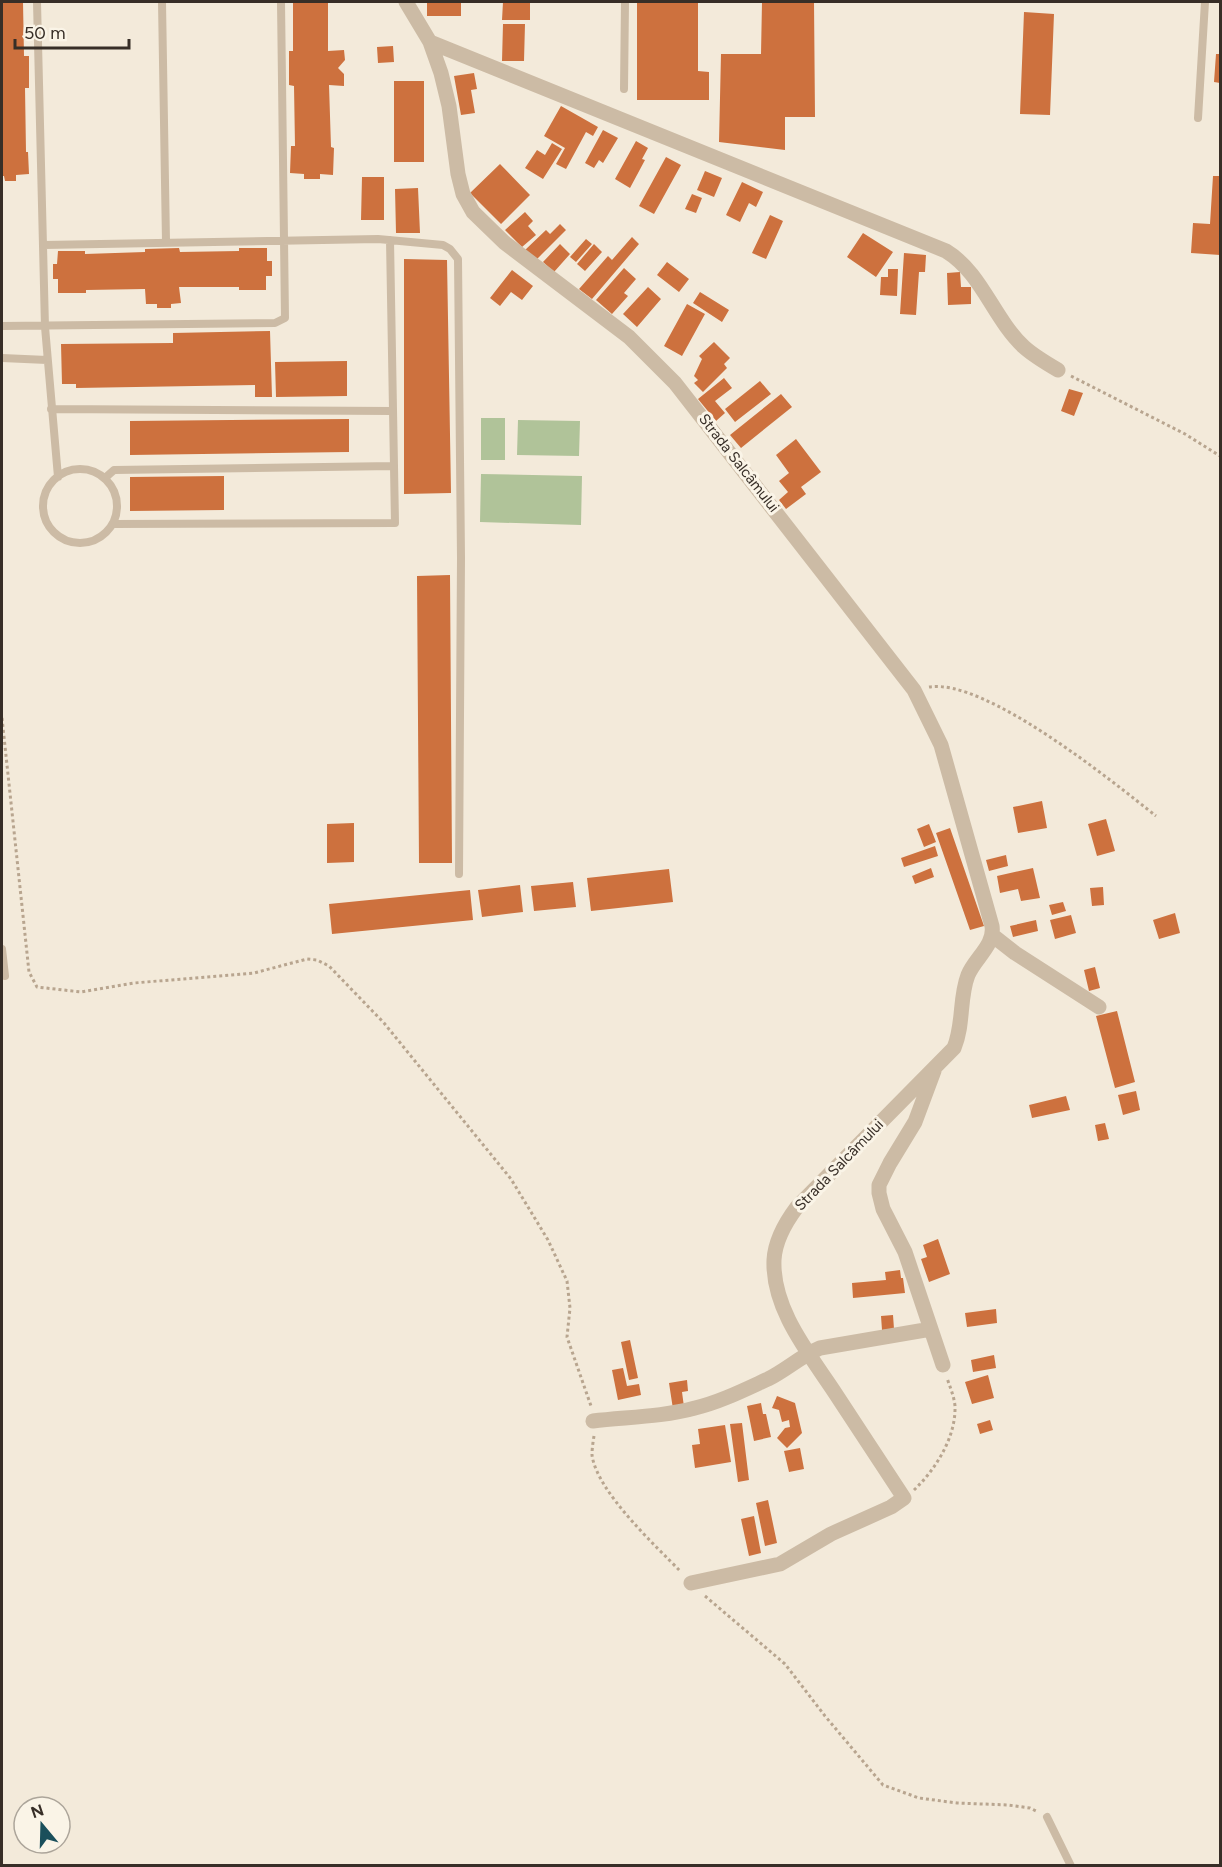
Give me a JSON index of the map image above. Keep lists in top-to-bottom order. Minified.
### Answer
{"streets":{"street":["Strada Salcâmului"]},"scale_bar":"50 m","north":"top"}
